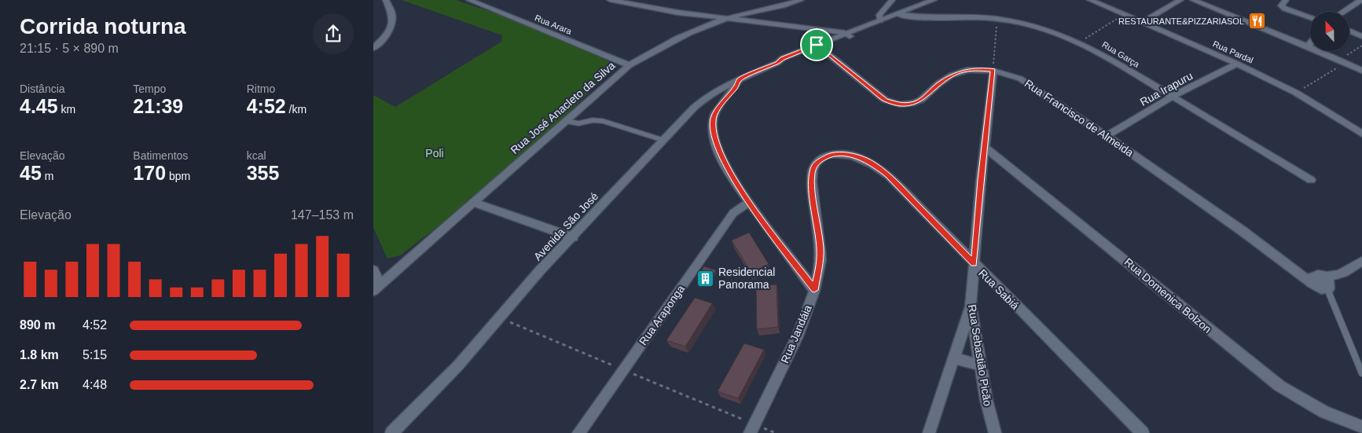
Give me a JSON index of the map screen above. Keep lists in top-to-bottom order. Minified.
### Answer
{"streets":{"street":["Rua Arara","Rua Pardal","Rua Garça","Rua Irapuru","Rua José Anacleto da Silva","Rua Francisco de Almeida","Avenida São José","Rua Sabiá","Rua Domenica Bolzon","Rua Araponga","Rua Jandáia","Rua Sebastião Picão"]},"crossings":[["Rua Arara","Rua José Anacleto da Silva"],["Rua Pardal","Rua Irapuru"],["Rua Garça","Rua Irapuru"],["Rua Garça","Avenida São José"],["Rua Irapuru","Rua Francisco de Almeida"],["Rua Francisco de Almeida","Avenida São José"],["Rua Francisco de Almeida","Rua Sebastião Picão"],["Rua Sabiá","Rua Jandáia"],["Rua Sabiá","Rua Sebastião Picão"],["Rua Domenica Bolzon","Rua Sebastião Picão"]],"parks":["Poli"],"places":{"restaurant":["RESTAURANTE&PIZZARIASOL"],"building":["Residencial Panorama"]},"north":"top","page":{"heading":["Corrida noturna","21:15 · 5 × 890 m"],"stats":[["Distância","4.45 km"],["Tempo","21:39"],["Ritmo","4:52 /km"],["Elevação","45 m"],["Batimentos","170 bpm"],["kcal","355"]],"chart":["Elevação","147–153 m"],"list":[{"name":"890 m","note":"4:52"},{"name":"1.8 km","note":"5:15"},{"name":"2.7 km","note":"4:48"}]}}
